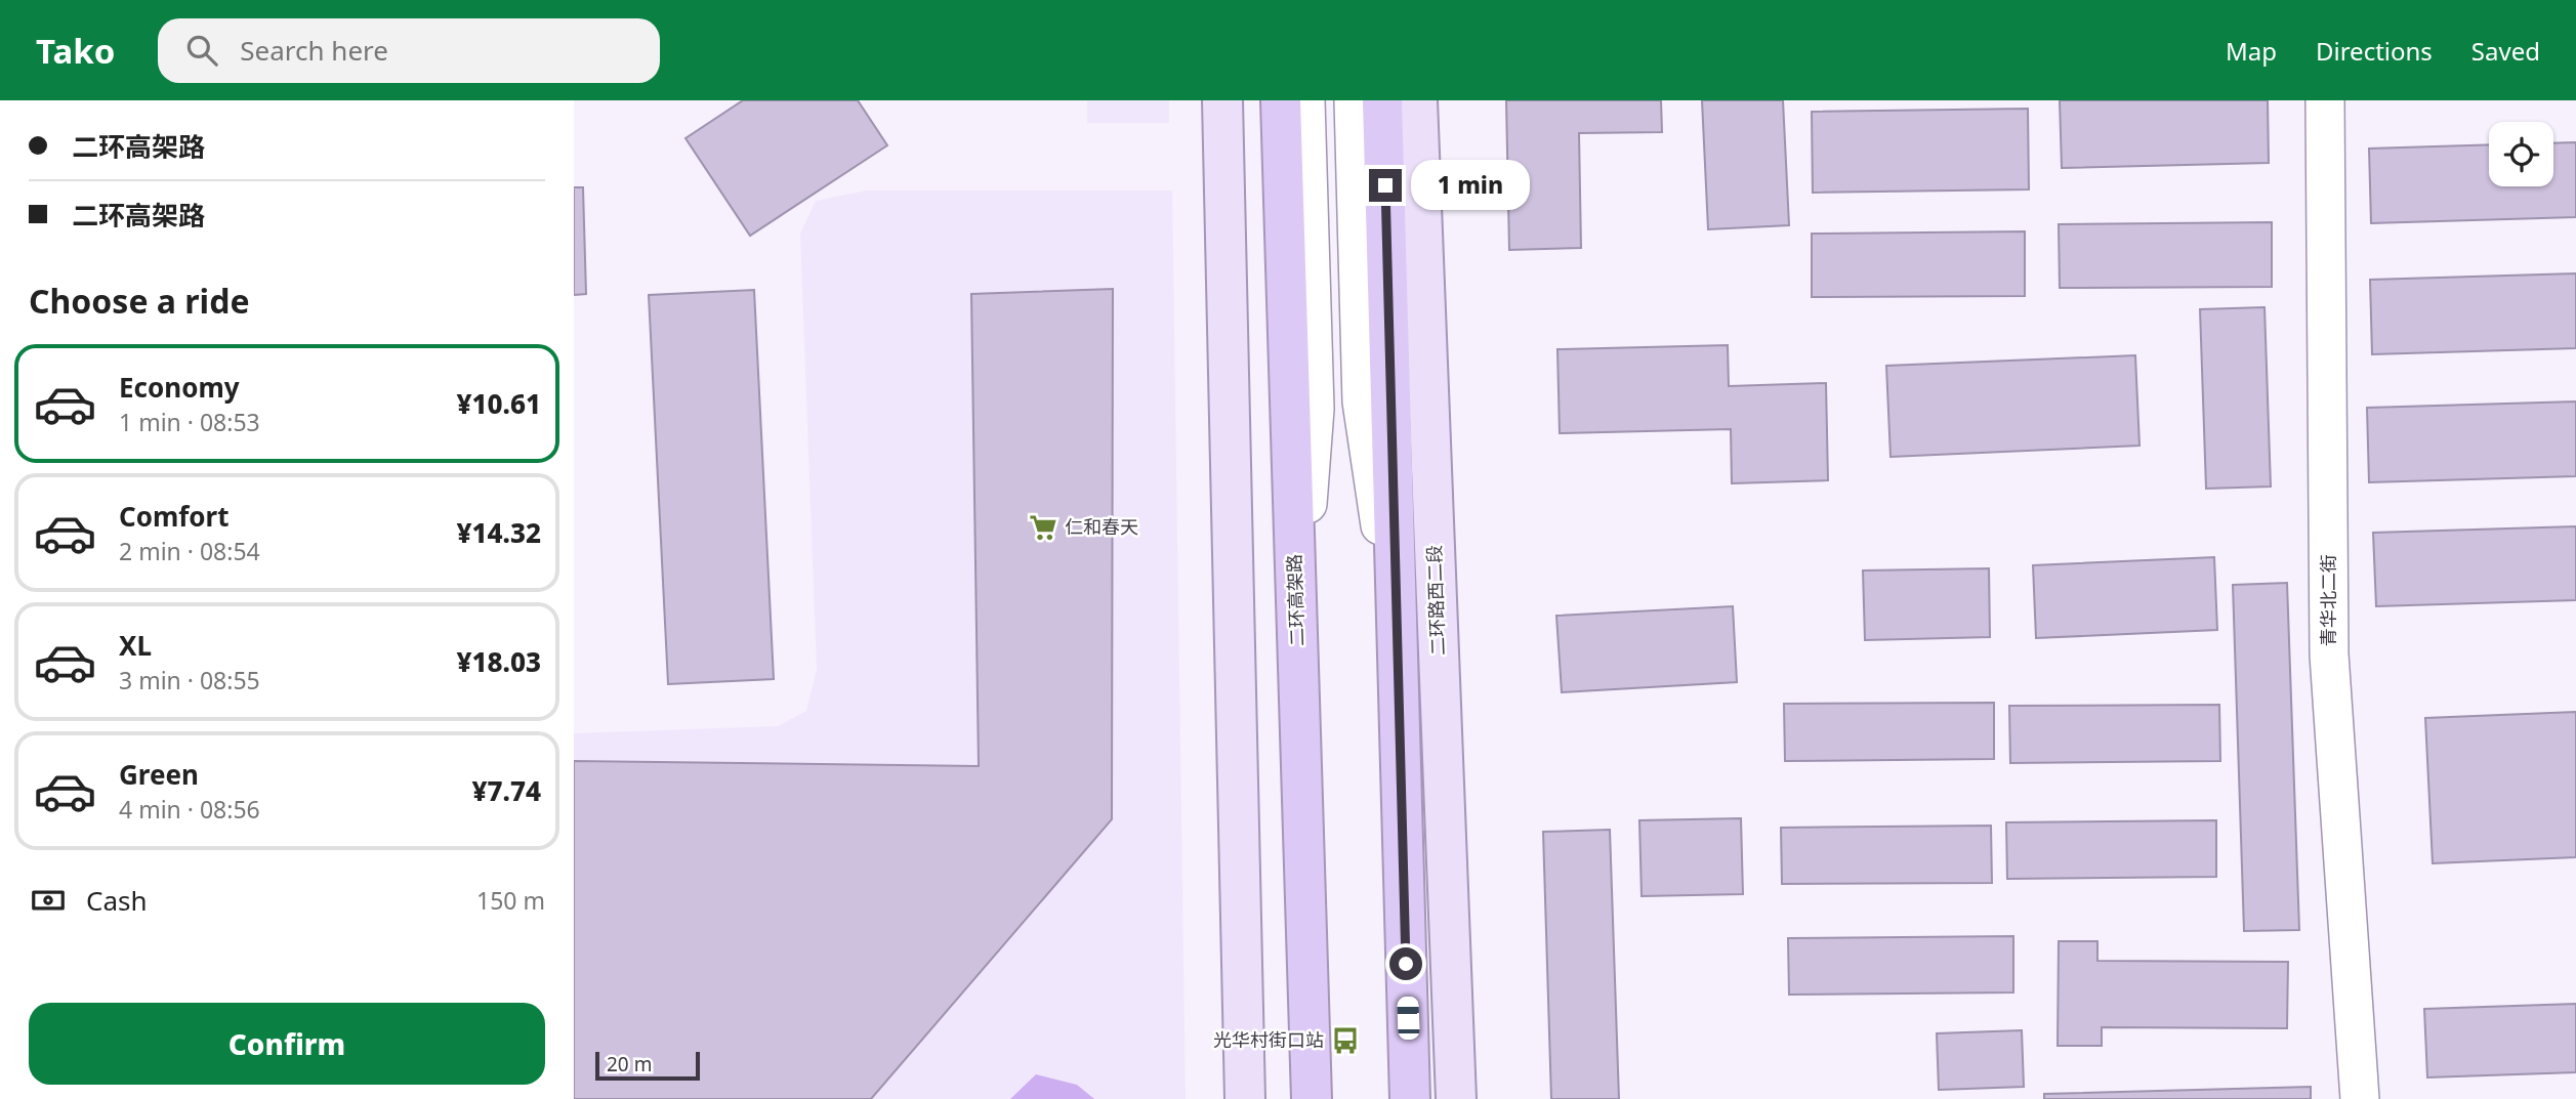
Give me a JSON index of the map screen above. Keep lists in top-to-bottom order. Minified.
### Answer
{"streets":{"highway":["二环高架路"],"main road":["二环路西二段"],"street":["青华北二街"]},"places":{"supermarket":["仁和春天"],"bus stop":["光华村街口站"]},"scale_bar":"20 m","page":{"header":"Tako","search":"Search here","nav":["Map","Directions","Saved"],"banner":["二环高架路","二环高架路"],"bubble":"1 min","heading":"Choose a ride","list":[{"name":"Economy","note":"1 min · 08:53","value":"¥10.61"},{"name":"Comfort","note":"2 min · 08:54","value":"¥14.32"},{"name":"XL","note":"3 min · 08:55","value":"¥18.03"},{"name":"Green","note":"4 min · 08:56","value":"¥7.74"}],"pay":["Cash","150 m"],"buttons":"Confirm","scale":"20 m"}}
